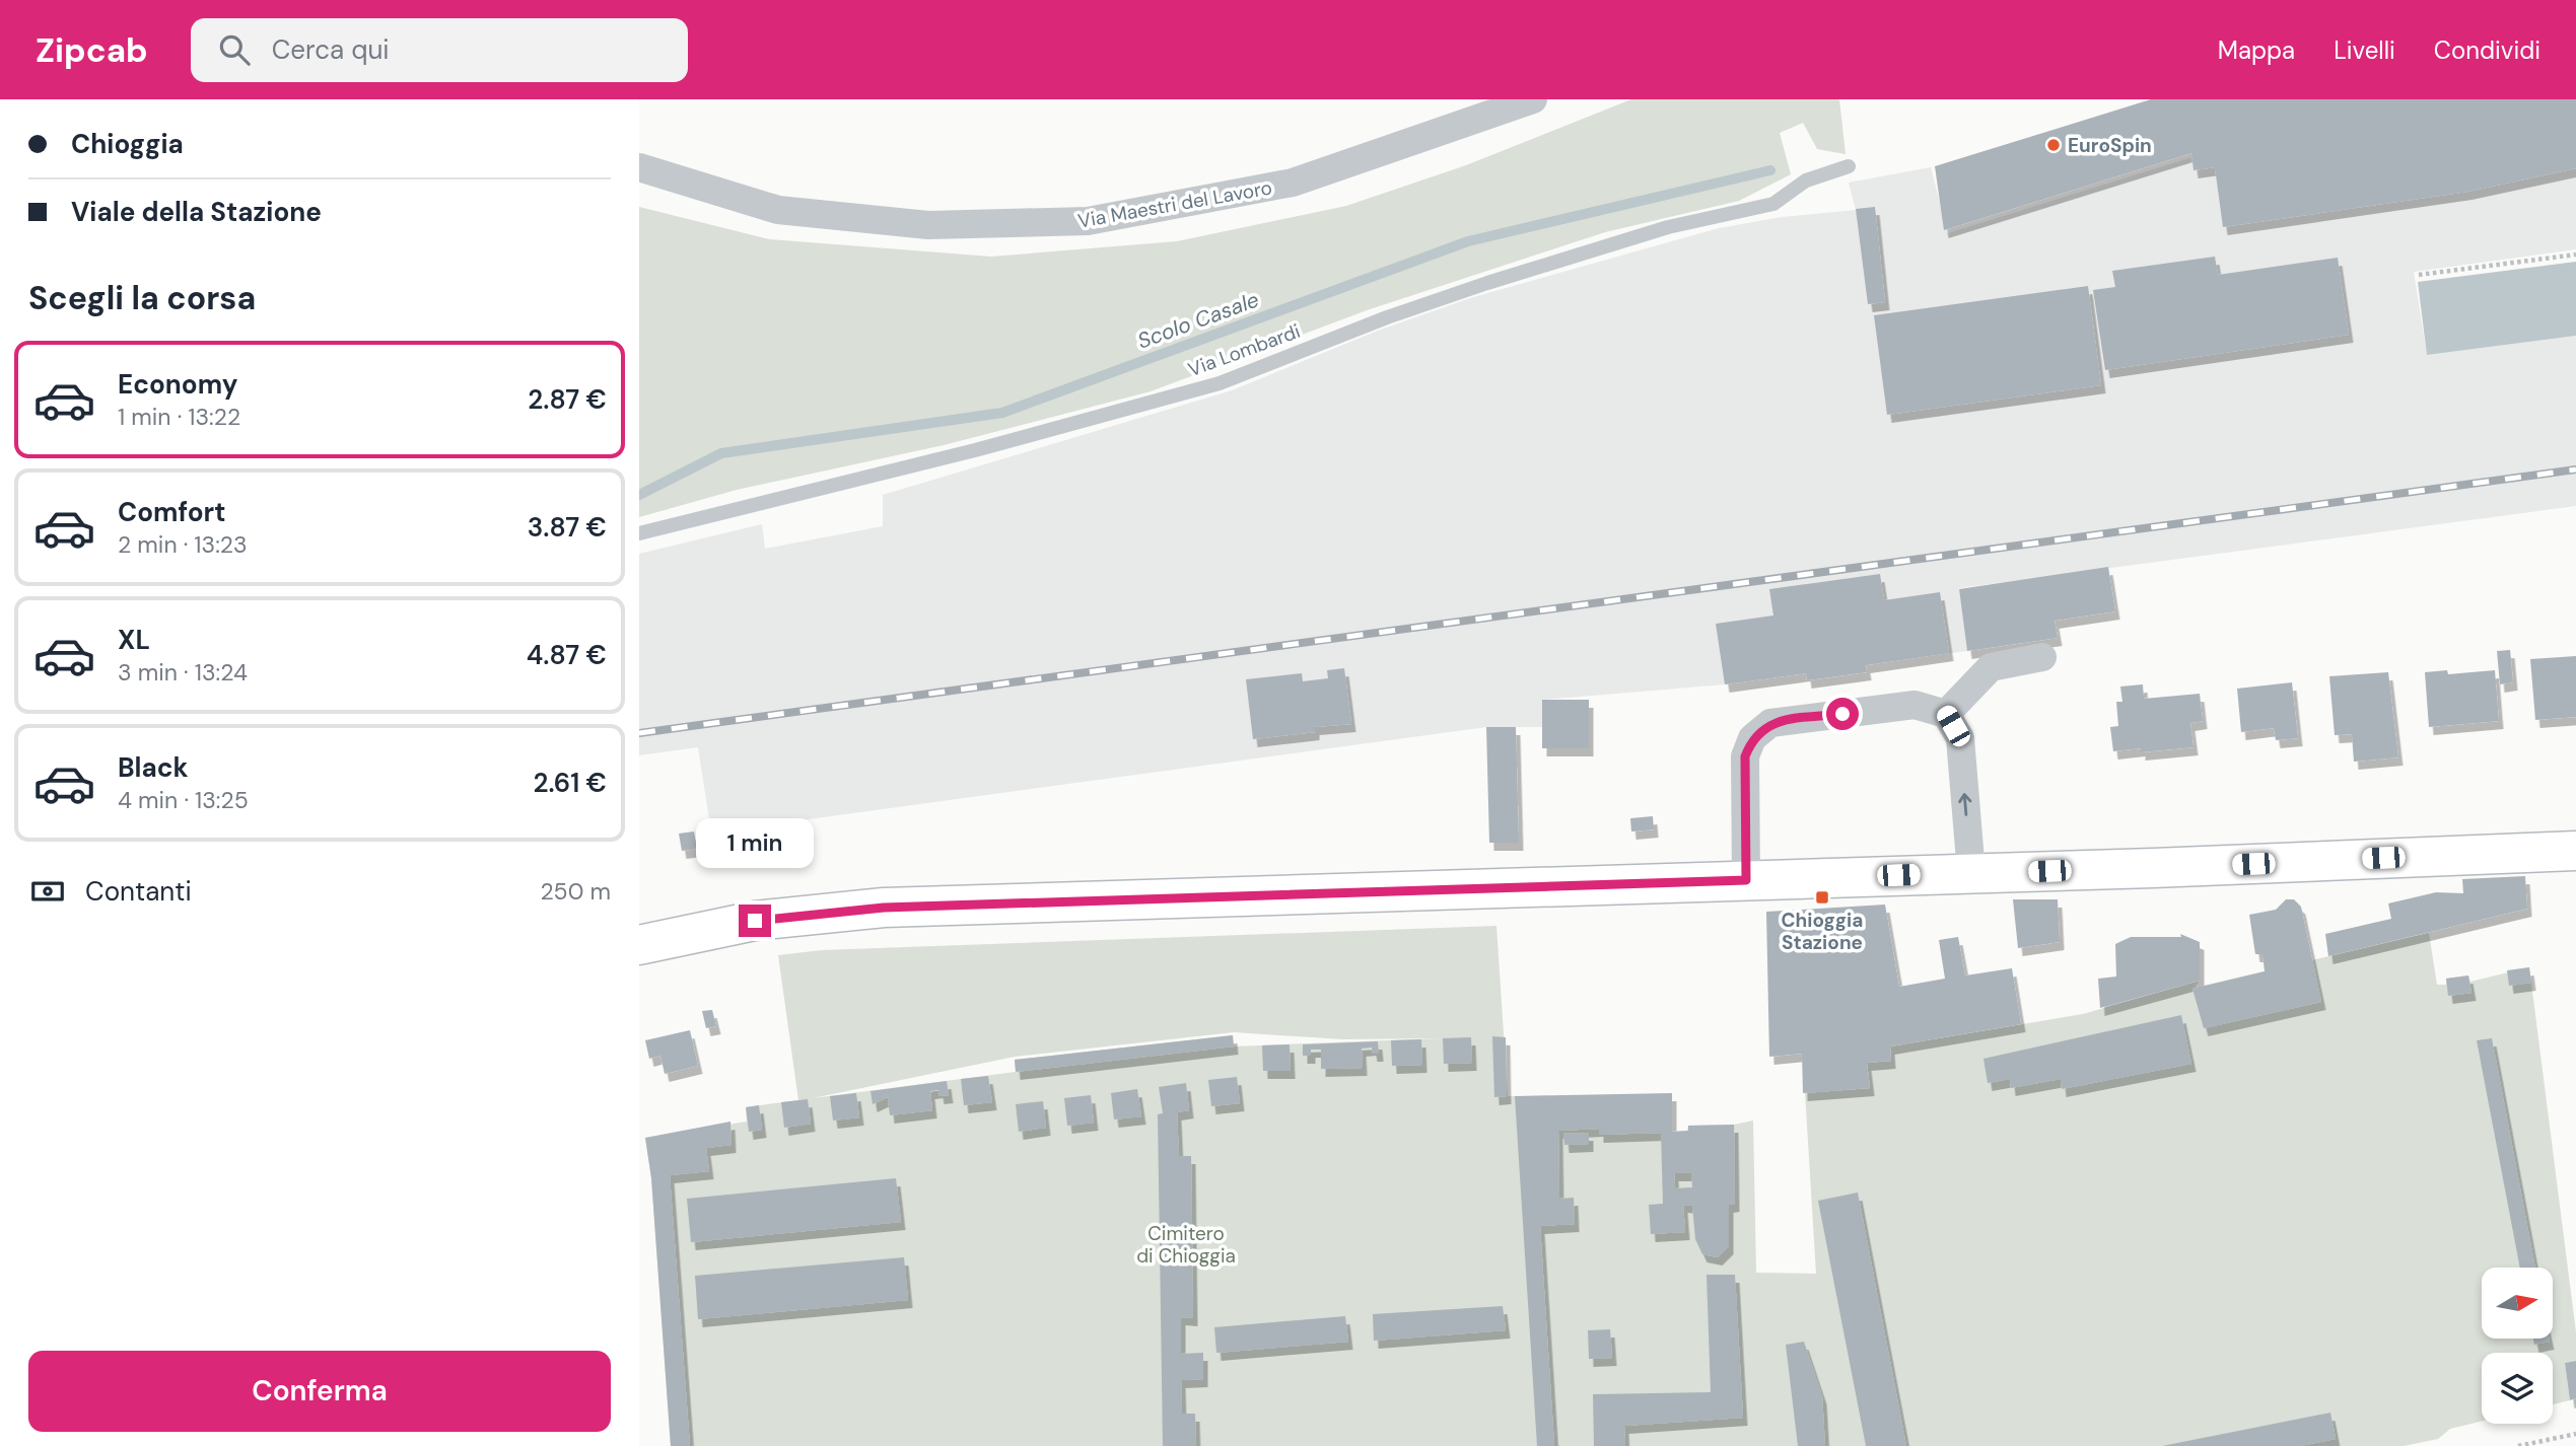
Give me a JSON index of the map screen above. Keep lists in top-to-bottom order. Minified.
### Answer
{"streets":{"street":["Via Maestri del Lavoro"],"lane":["Via Lombardi"]},"water":["Scolo Casale"],"parks":["Cimitero di Chioggia"],"places":{"other":["EuroSpin"],"transit":["Chioggia Stazione"]},"north":"right","page":{"header":"Zipcab","search":"Cerca qui","nav":["Mappa","Livelli","Condividi"],"banner":["Chioggia","Viale della Stazione"],"heading":"Scegli la corsa","list":[{"name":"Economy","note":"1 min · 13:22","value":"2.87 €"},{"name":"Comfort","note":"2 min · 13:23","value":"3.87 €"},{"name":"XL","note":"3 min · 13:24","value":"4.87 €"},{"name":"Black","note":"4 min · 13:25","value":"2.61 €"}],"bubble":"1 min","pay":["Contanti","250 m"],"buttons":"Conferma"}}
